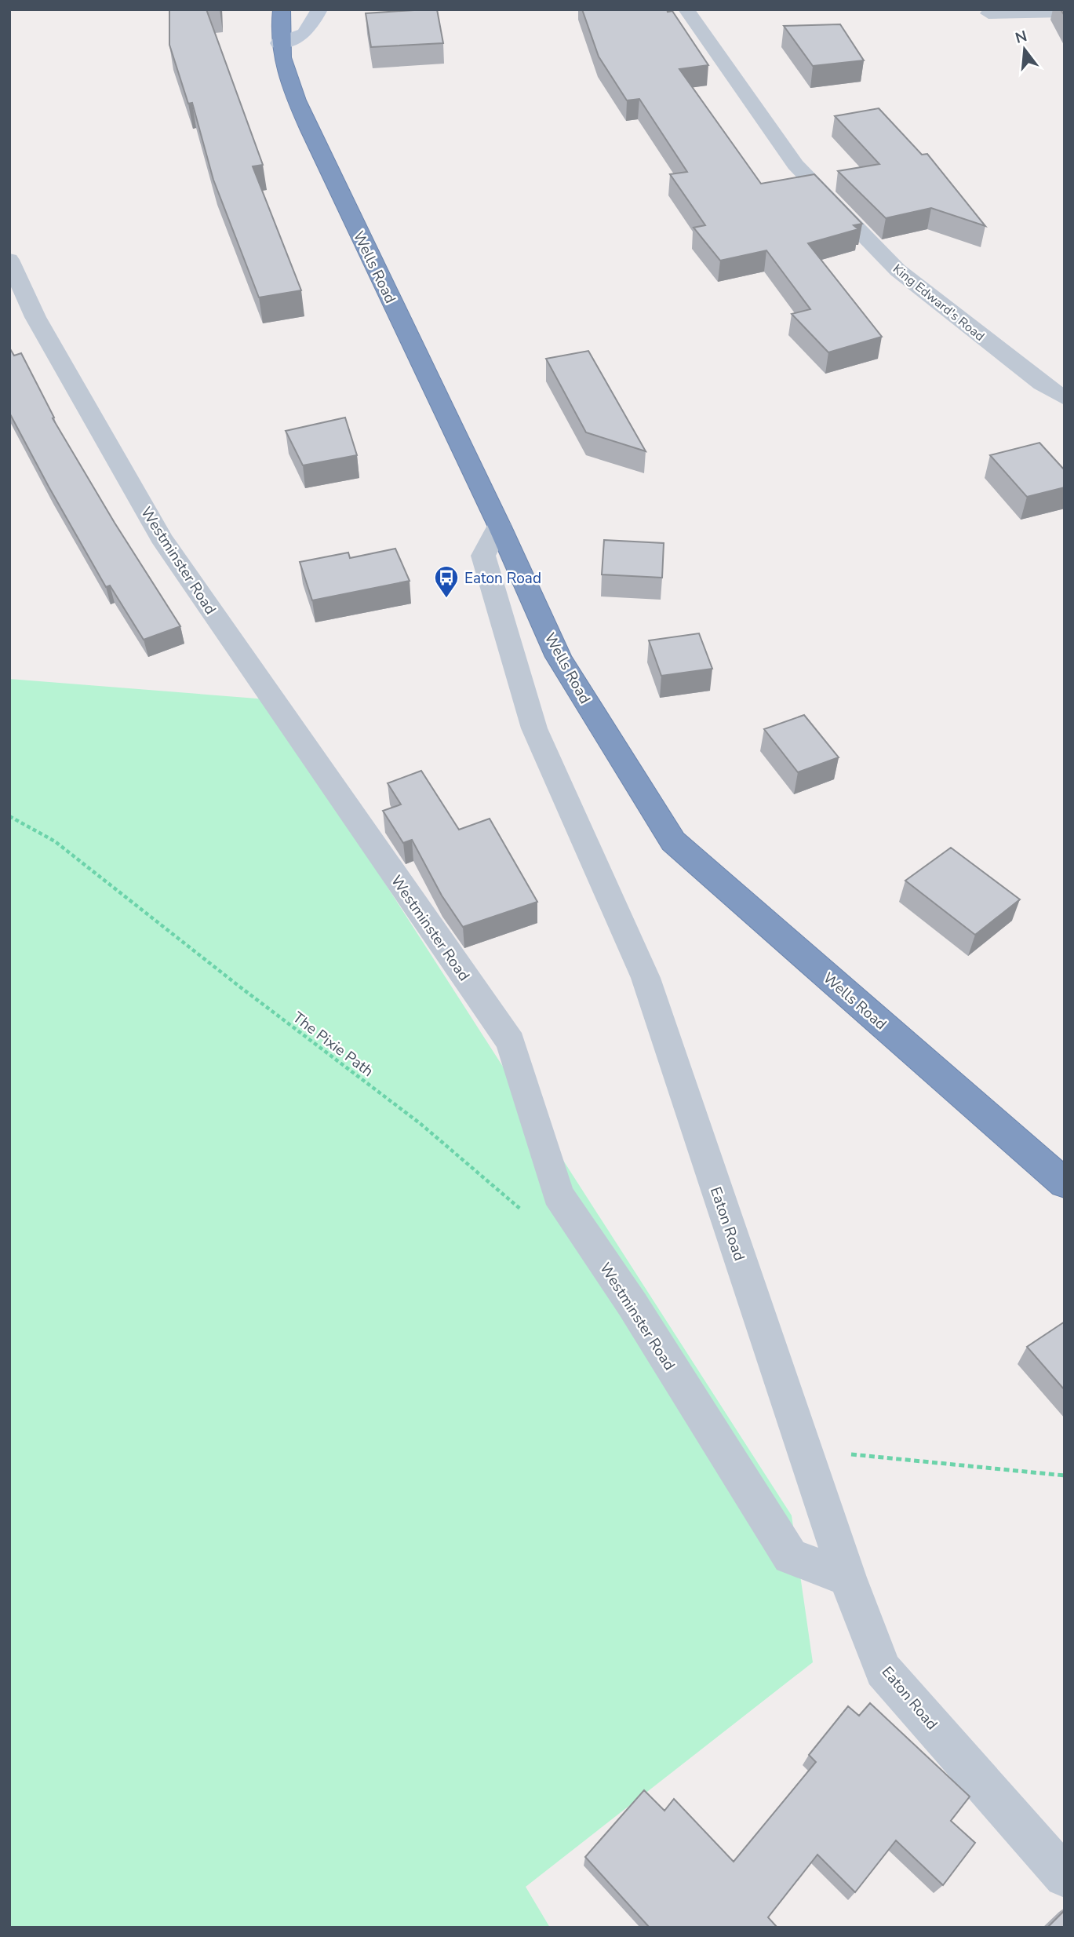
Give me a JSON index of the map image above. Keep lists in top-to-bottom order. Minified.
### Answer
{"streets":{"highway":["Wells Road"],"street":["King Edward's Road","Westminster Road","Eaton Road"],"path":["The Pixie Path"]},"crossings":[["Wells Road","Eaton Road"],["Westminster Road","Eaton Road"]],"places":{"bus stop":["Eaton Road"]},"north":"top"}
